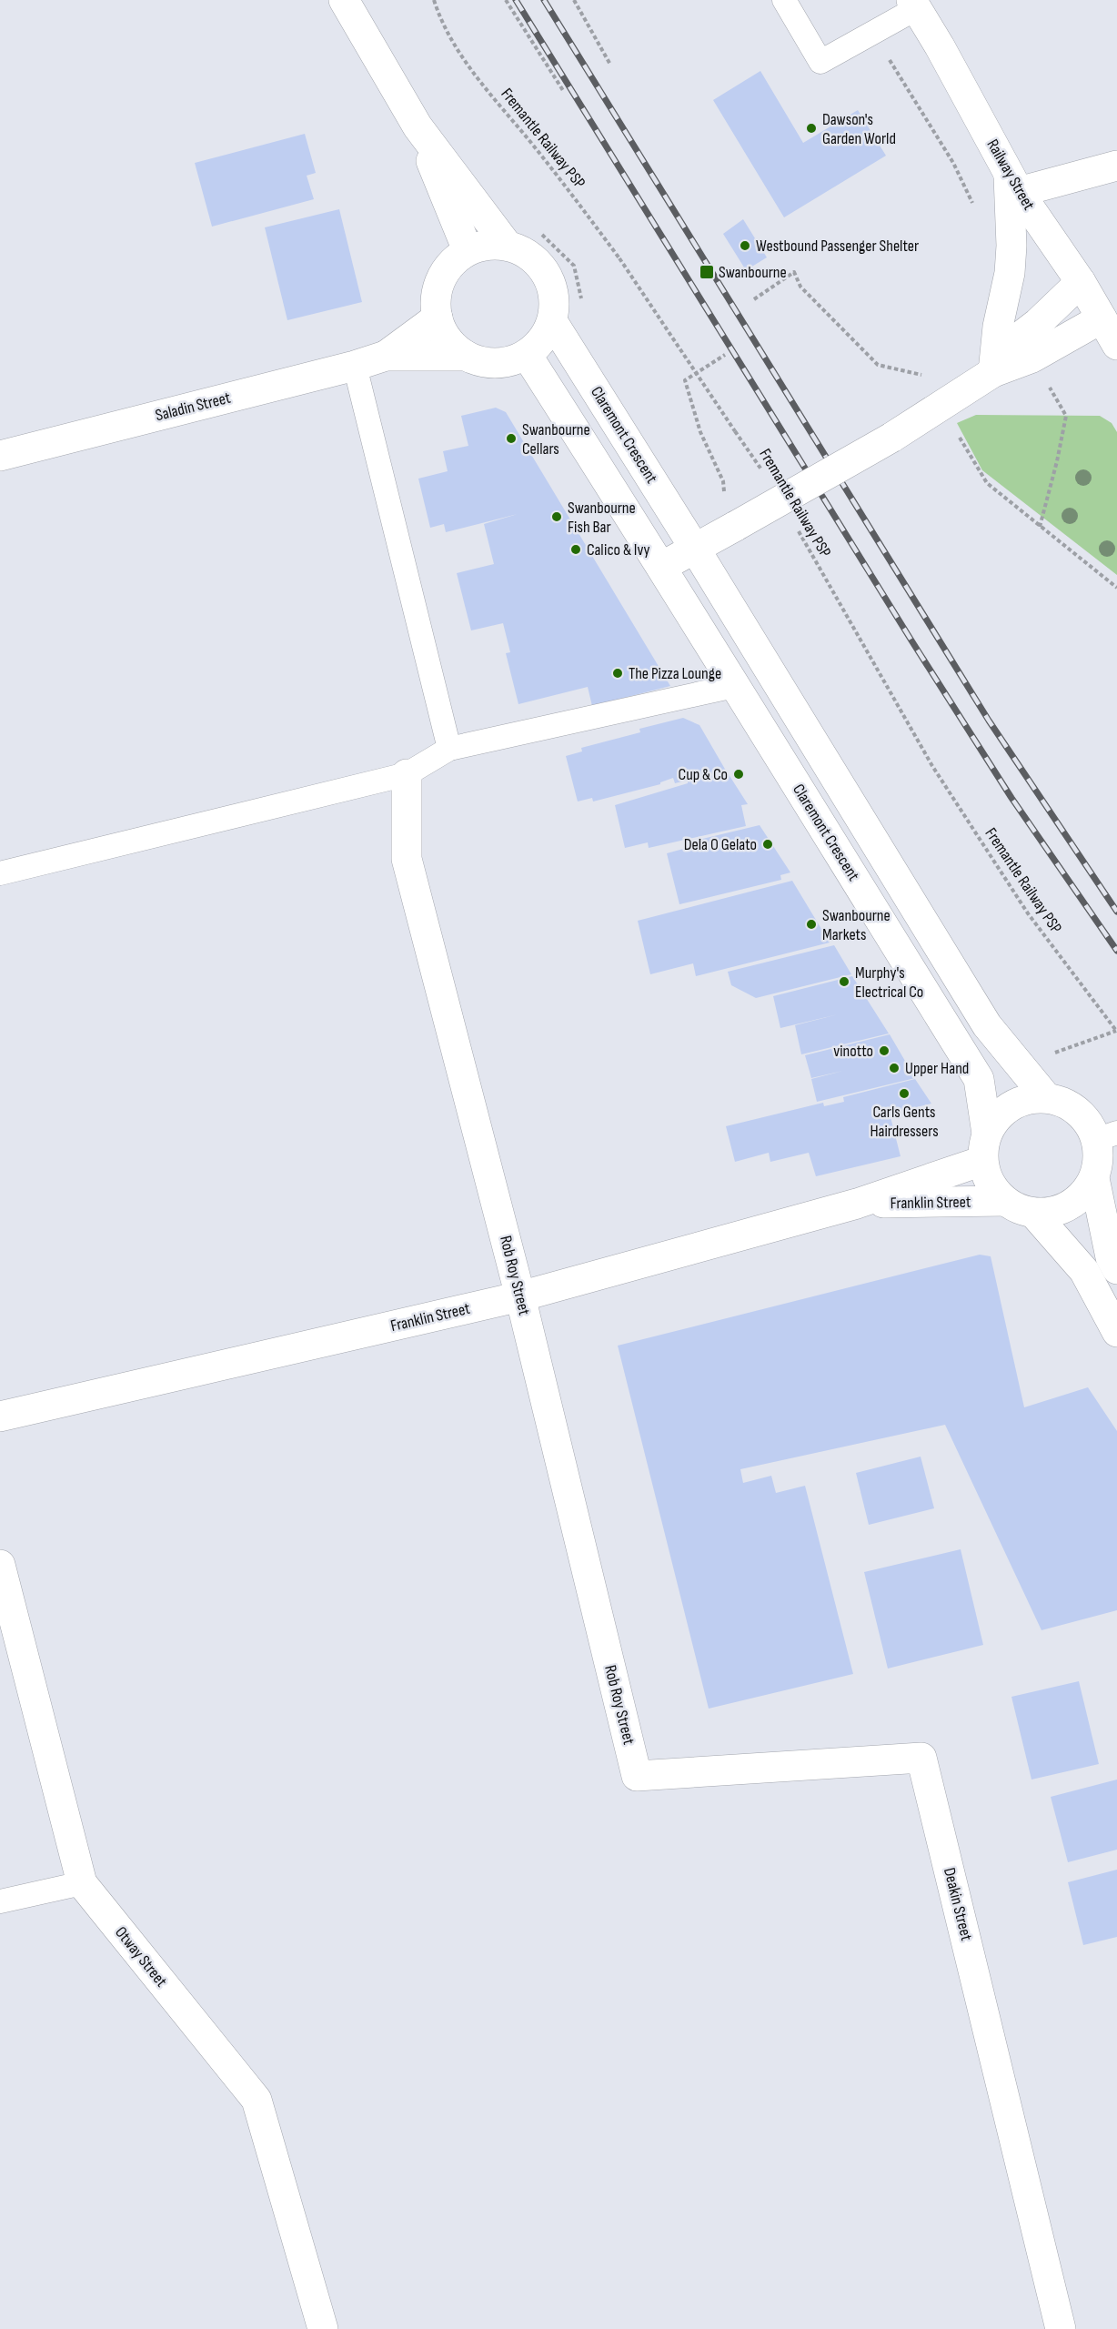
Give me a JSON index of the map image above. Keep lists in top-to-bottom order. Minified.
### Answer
{"streets":{"street":["Railway Street","Saladin Street","Claremont Crescent","Franklin Street","Rob Roy Street","Deakin Street","Otway Street"],"path":["Fremantle Railway PSP"]},"crossings":[["Saladin Street","Claremont Crescent"],["Claremont Crescent","Franklin Street"],["Franklin Street","Rob Roy Street"],["Rob Roy Street","Deakin Street"]],"places":{"other":["Dawson's Garden World","Westbound Passenger Shelter","Swanbourne Cellars","Swanbourne Fish Bar","Calico & Ivy","The Pizza Lounge","Cup & Co","Dela O Gelato","Swanbourne Markets","Murphy's Electrical Co","vinotto","Upper Hand","Carls Gents Hairdressers"],"transit":["Swanbourne"]}}
